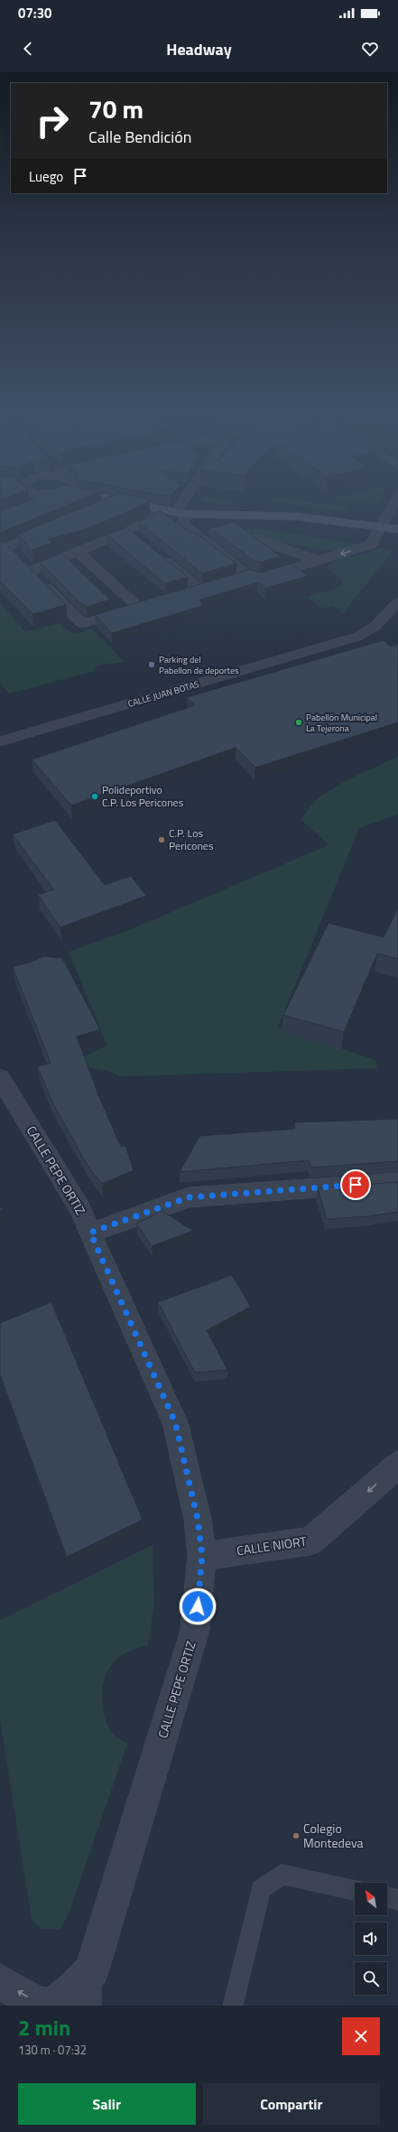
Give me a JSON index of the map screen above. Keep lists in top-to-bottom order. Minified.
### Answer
{"streets":{"street":["CALLE JUAN BOTAS","CALLE PEPE ORTIZ","CALLE NIORT"]},"crossings":[["CALLE PEPE ORTIZ","CALLE NIORT"]],"one_way":["CALLE NIORT"],"places":["Parking del Pabellon de deportes","Pabellón Municipal La Tejerona","Polideportivo C.P. Los Pericones","C.P. Los Pericones","Colegio Montedeva"],"north":"top left","page":{"status":"07:30","header":"Headway","turn":["70 m","Calle Bendición"],"then":"Luego","heading":["2 min","130 m · 07:32"],"buttons":["Salir","Compartir"]}}
